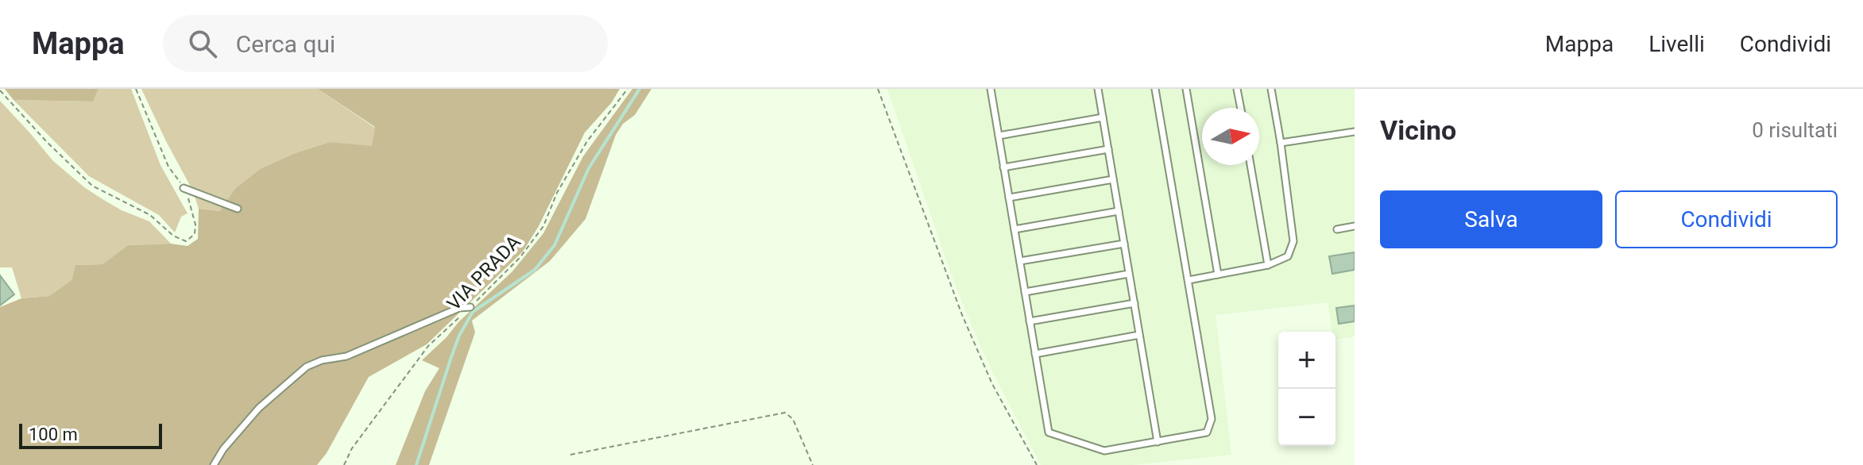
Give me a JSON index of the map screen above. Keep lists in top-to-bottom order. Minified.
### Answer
{"streets":{"path":["VIA PRADA"]},"scale_bar":"100 m","north":"right","page":{"header":"Mappa","search":"Cerca qui","nav":["Mappa","Livelli","Condividi"],"heading":["Vicino","0 risultati"],"buttons":["Salva","Condividi"],"map_buttons":["+","−"],"scale":"100 m"}}
